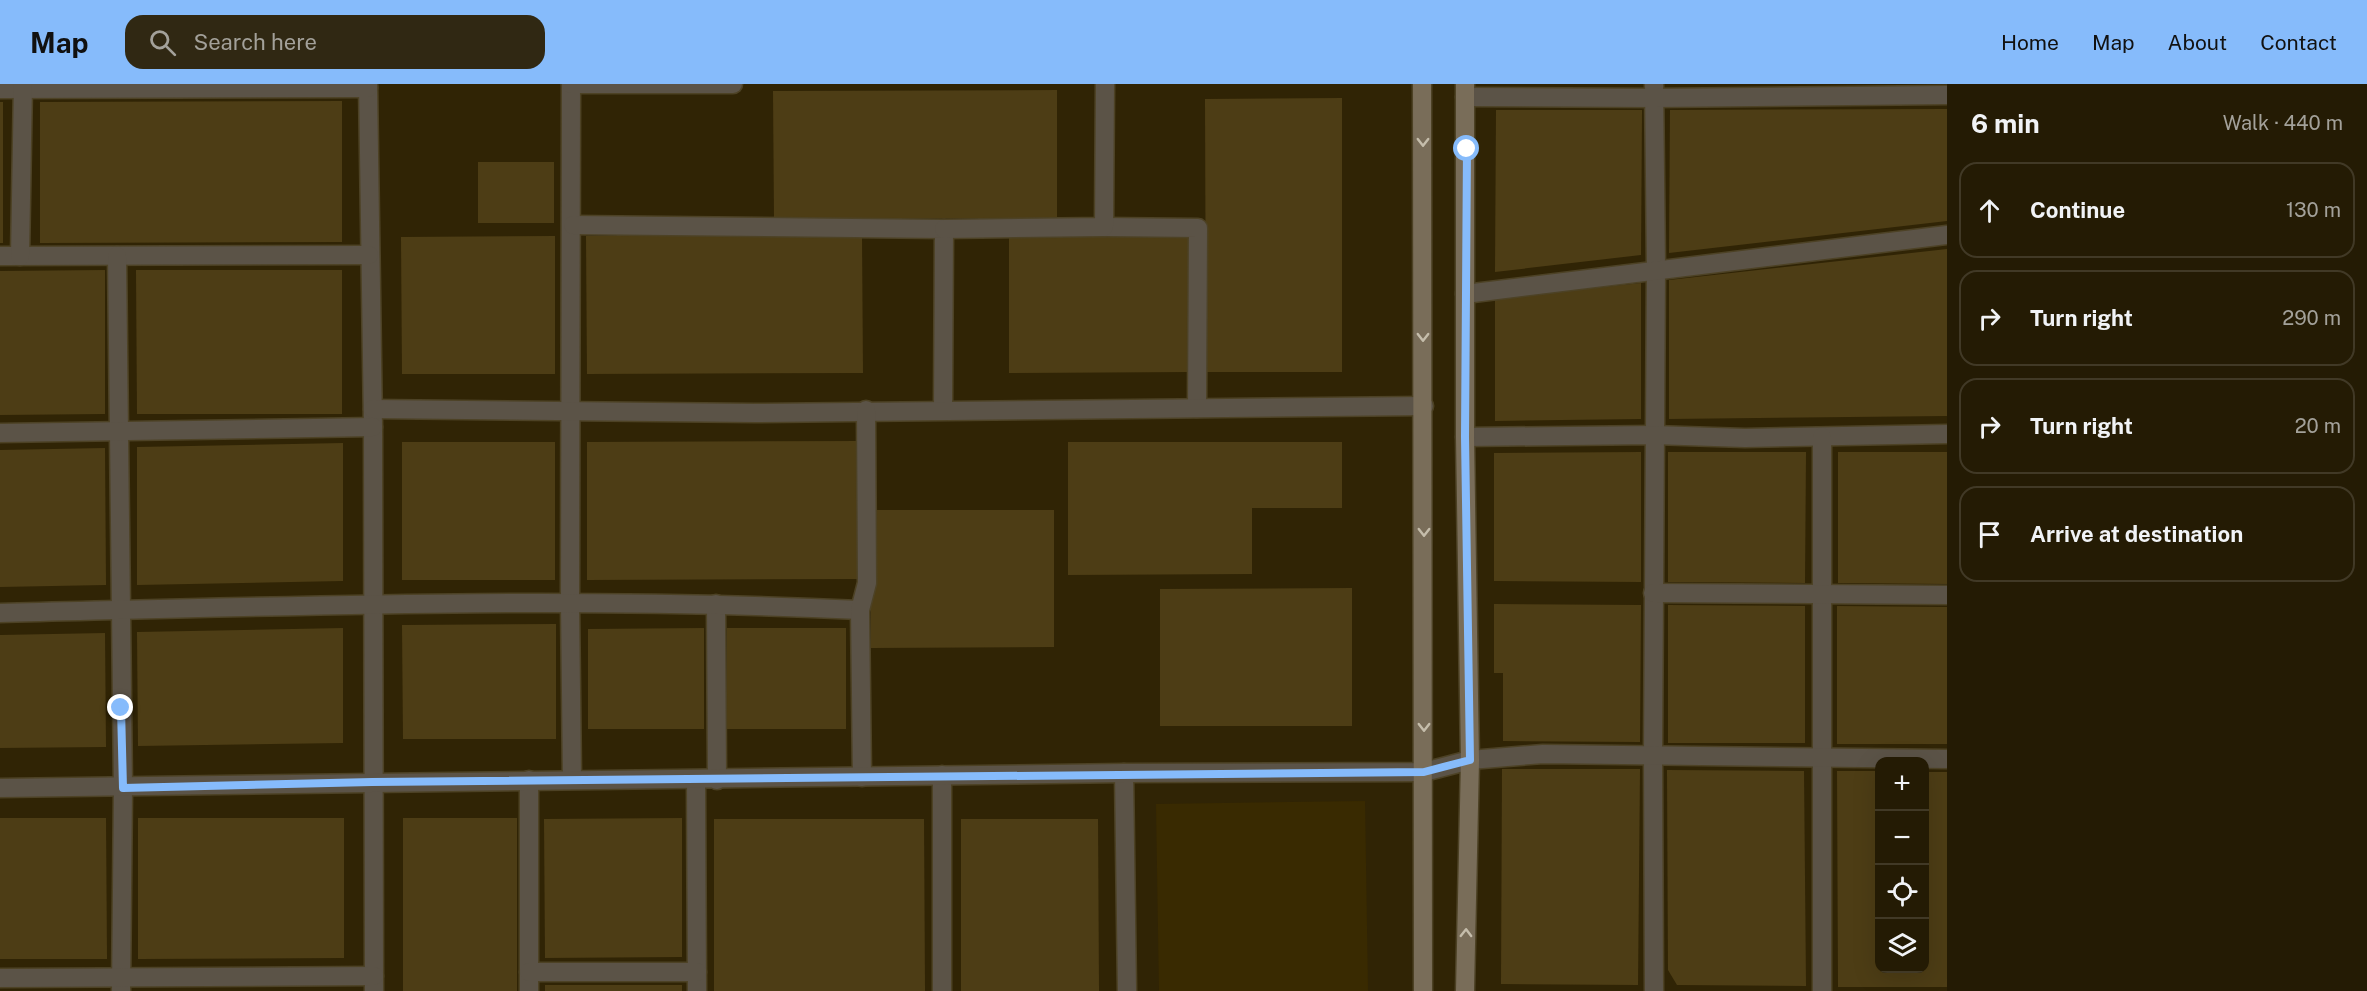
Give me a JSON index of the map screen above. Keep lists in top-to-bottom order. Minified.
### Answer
{"page":{"header":"Map","search":"Search here","nav":["Home","Map","About","Contact"],"heading":["6 min","Walk · 440 m"],"list":[["Continue","130 m"],["Turn right","290 m"],["Turn right","20 m"],"Arrive at destination"],"map_buttons":["+","−"]}}
